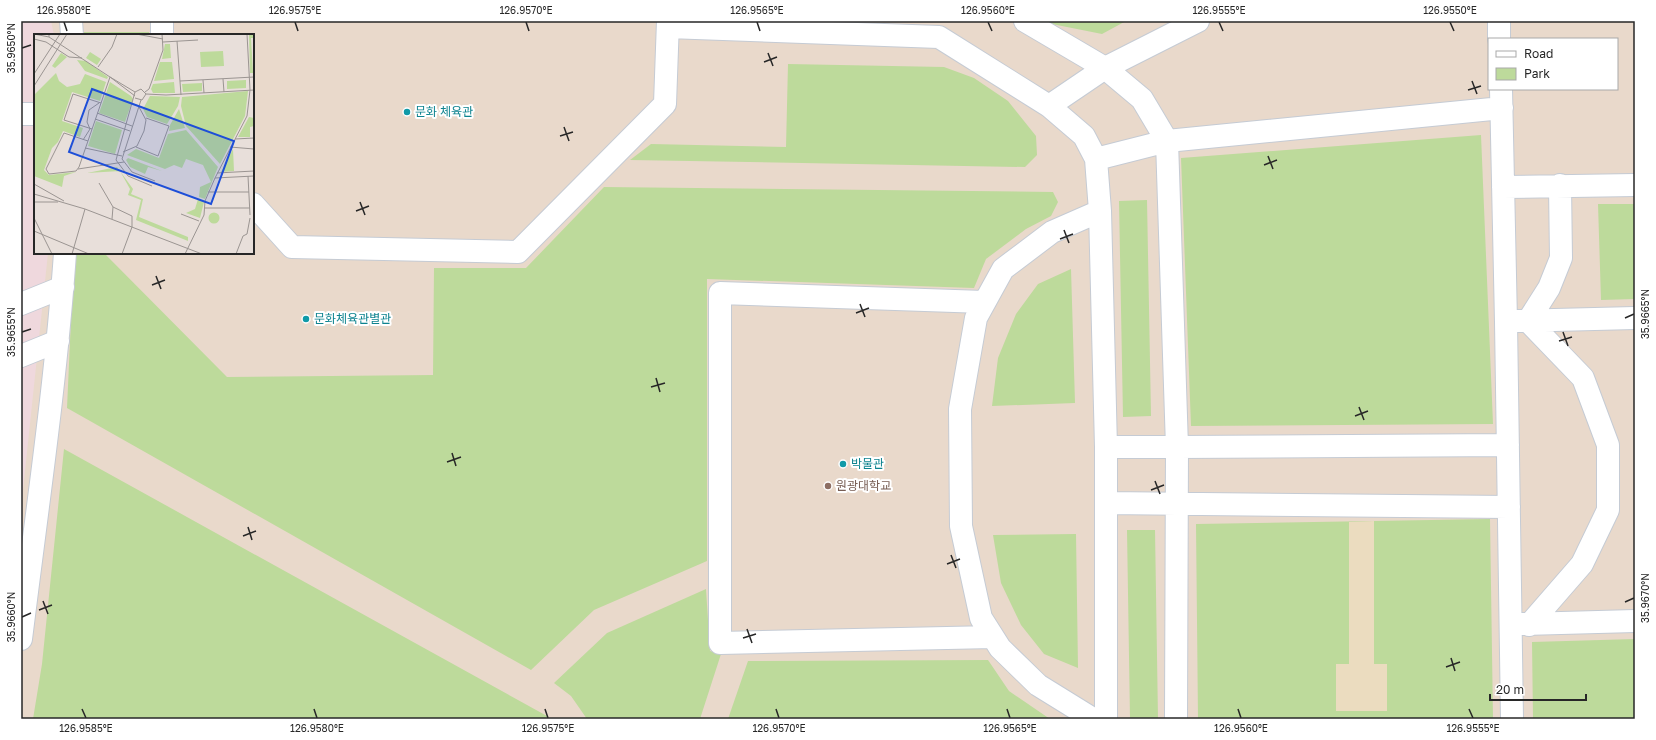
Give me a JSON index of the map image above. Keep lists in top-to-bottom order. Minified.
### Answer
{"places":["문화 체육관","문화체육관별관","박물관","원광대학교"],"legend":["Road","Park"],"scale_bar":"20 m","coordinates":["126.9580°E","126.9575°E","126.9570°E","126.9565°E","126.9560°E","126.9555°E","126.9550°E","35.9650°N","35.9665°N","35.9655°N","35.9670°N","35.9660°N","126.9585°E"]}
